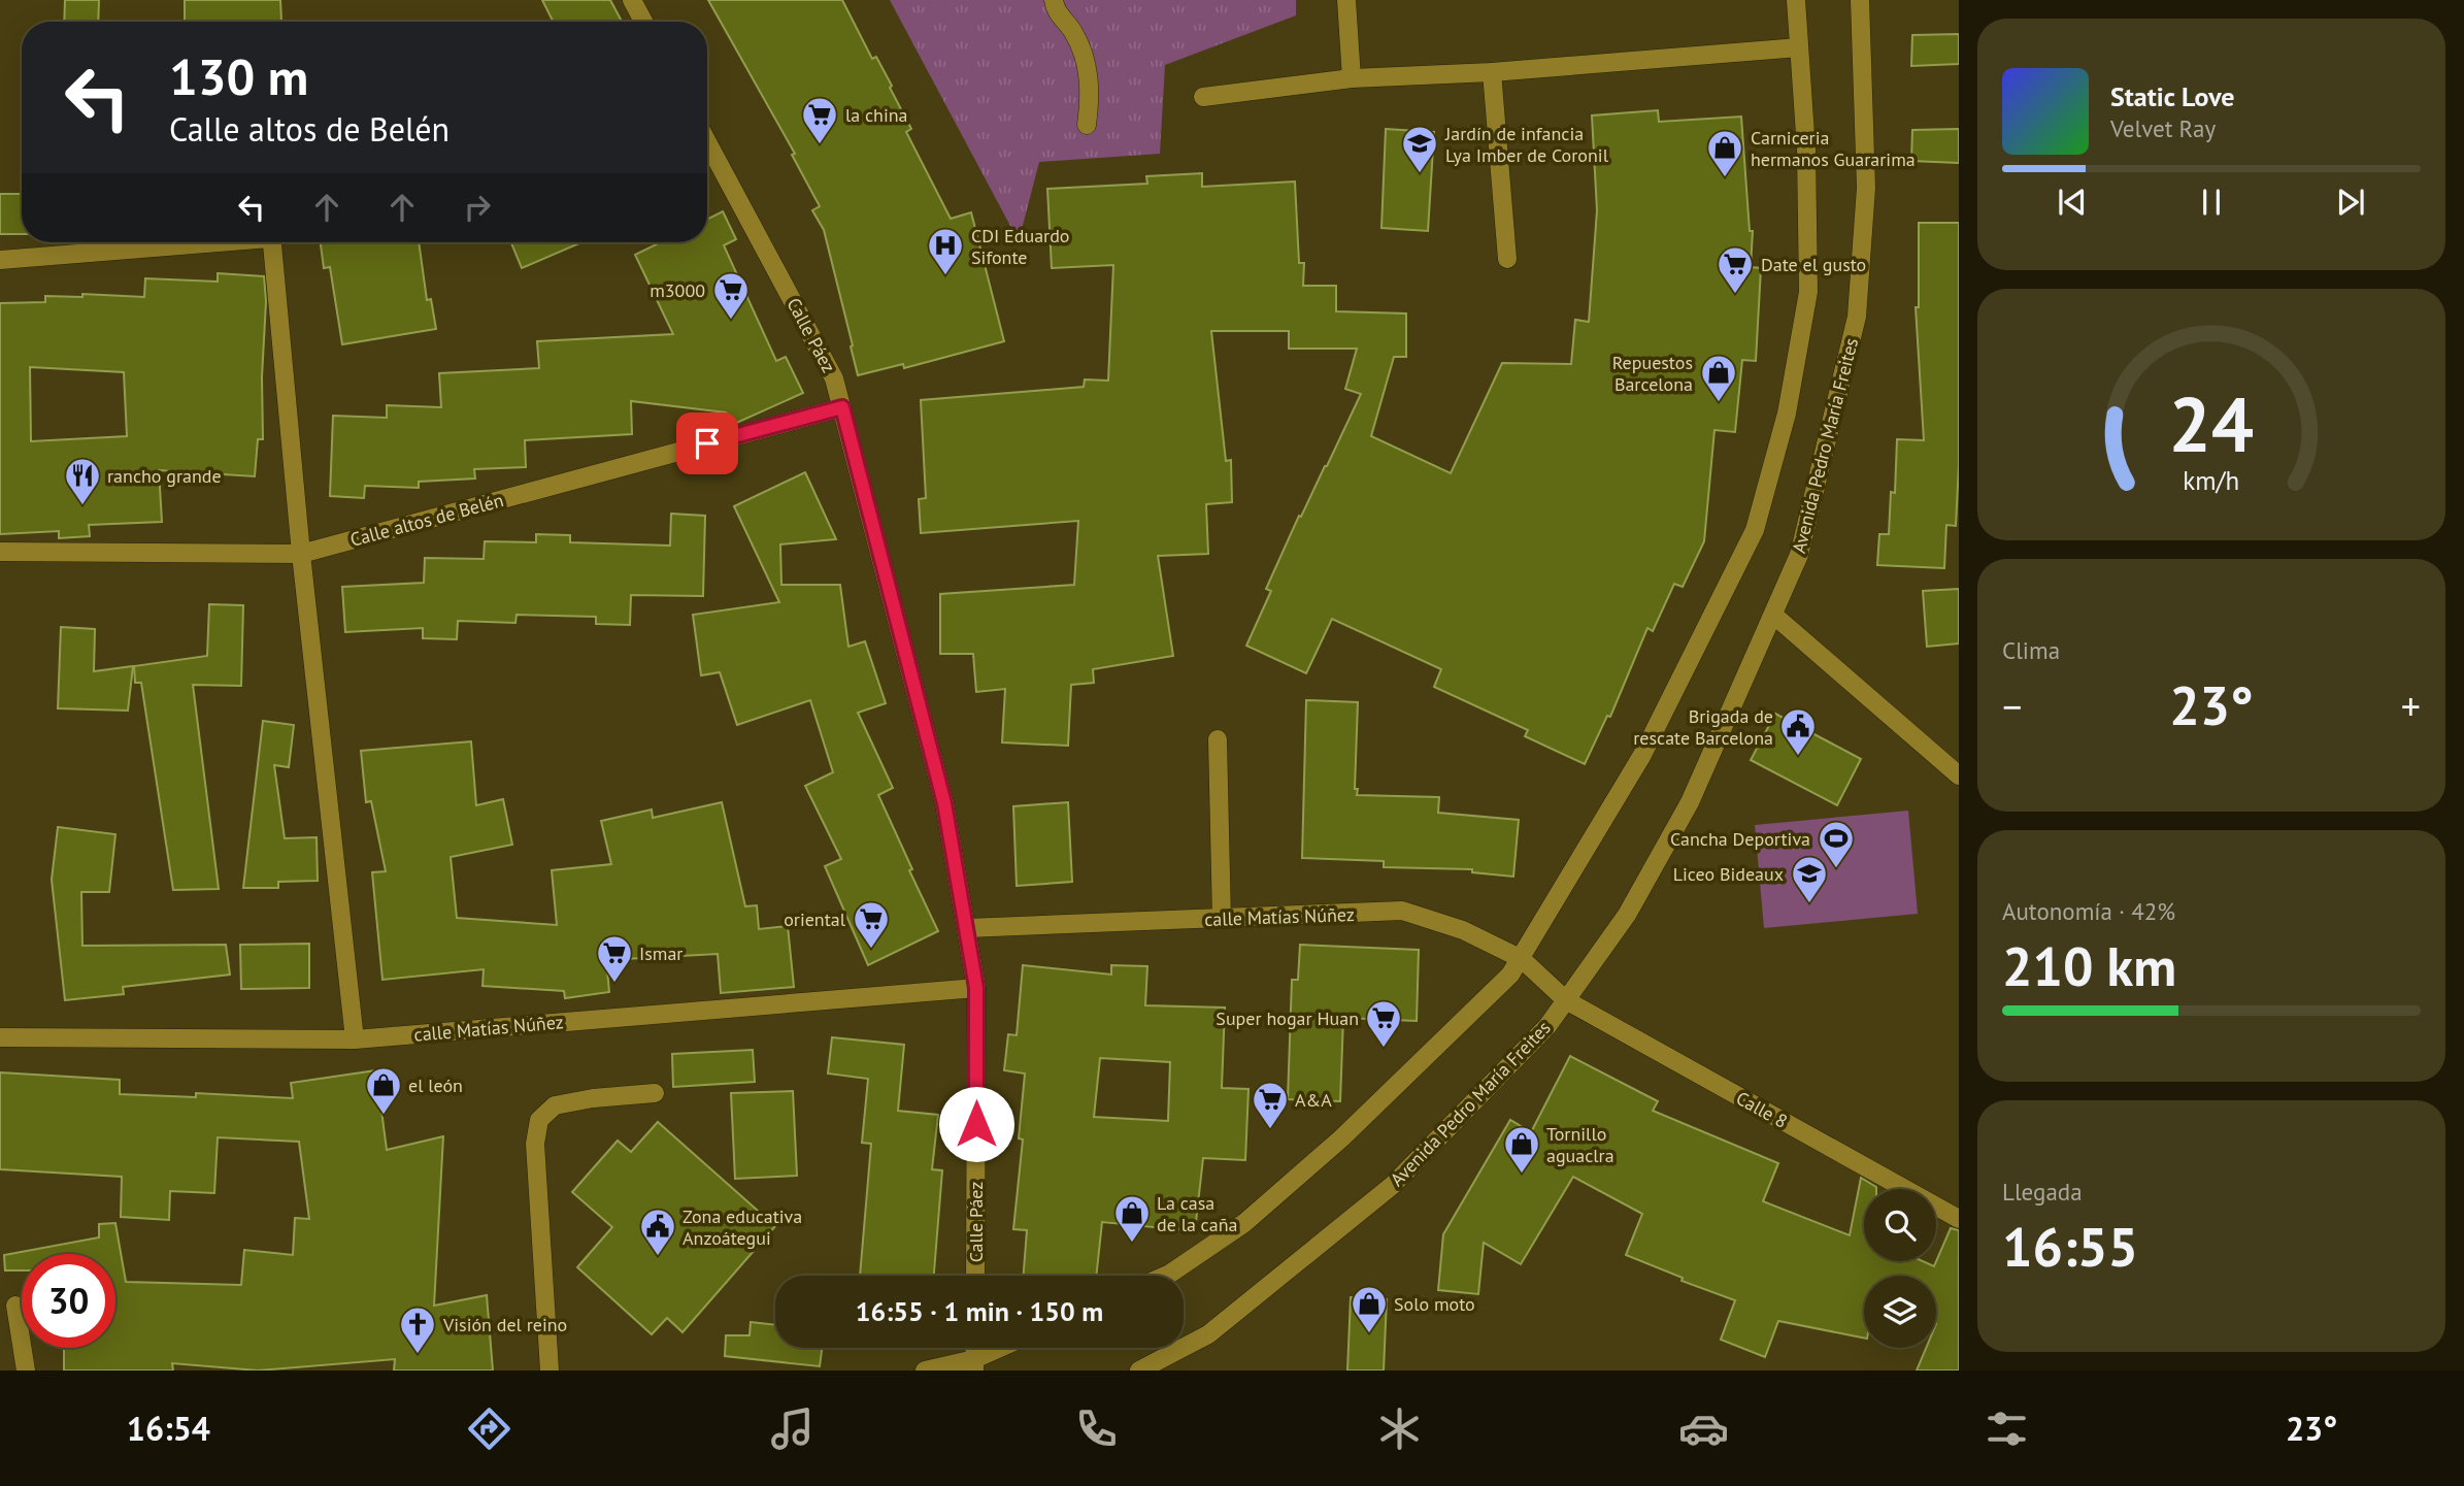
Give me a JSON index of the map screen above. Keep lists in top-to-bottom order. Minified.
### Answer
{"streets":{"street":["Calle Páez","Avenida Pedro María Freites","Calle altos de Belén","calle Matías Núñez","Calle 8"]},"crossings":[["Calle Páez","Calle altos de Belén"],["Calle Páez","calle Matías Núñez"],["Avenida Pedro María Freites","calle Matías Núñez"],["Avenida Pedro María Freites","Calle 8"],["calle Matías Núñez","Calle 8"]],"places":{"supermarket":["la china","Date el gusto","m3000","oriental","Ismar","Super hogar Huan","A&A"],"school or university":["Jardín de infancia Lya Imber de Coronil","Liceo Bideaux"],"shop":["Carniceria hermanos Guararima","Repuestos Barcelona","el león","Tornillo aguaclra","La casa de la caña","Solo moto"],"hospital":["CDI Eduardo Sifonte"],"restaurant":["rancho grande"],"public building":["Brigada de rescate Barcelona","Zona educativa Anzoátegui"],"sports":["Cancha Deportiva"],"church":["Visión del reino"]},"page":{"turn":["130 m","Calle altos de Belén"],"song":["Static Love","Velvet Ray"],"tile":["Clima",["Autonomía · 42%","210 km"],["Llegada","16:55"]],"heat":["−","23°","+"],"limit":"30","trip":"16:55 · 1 min · 150 m","tabs":["16:54","23°"],"gauge":["24","km/h"]}}
